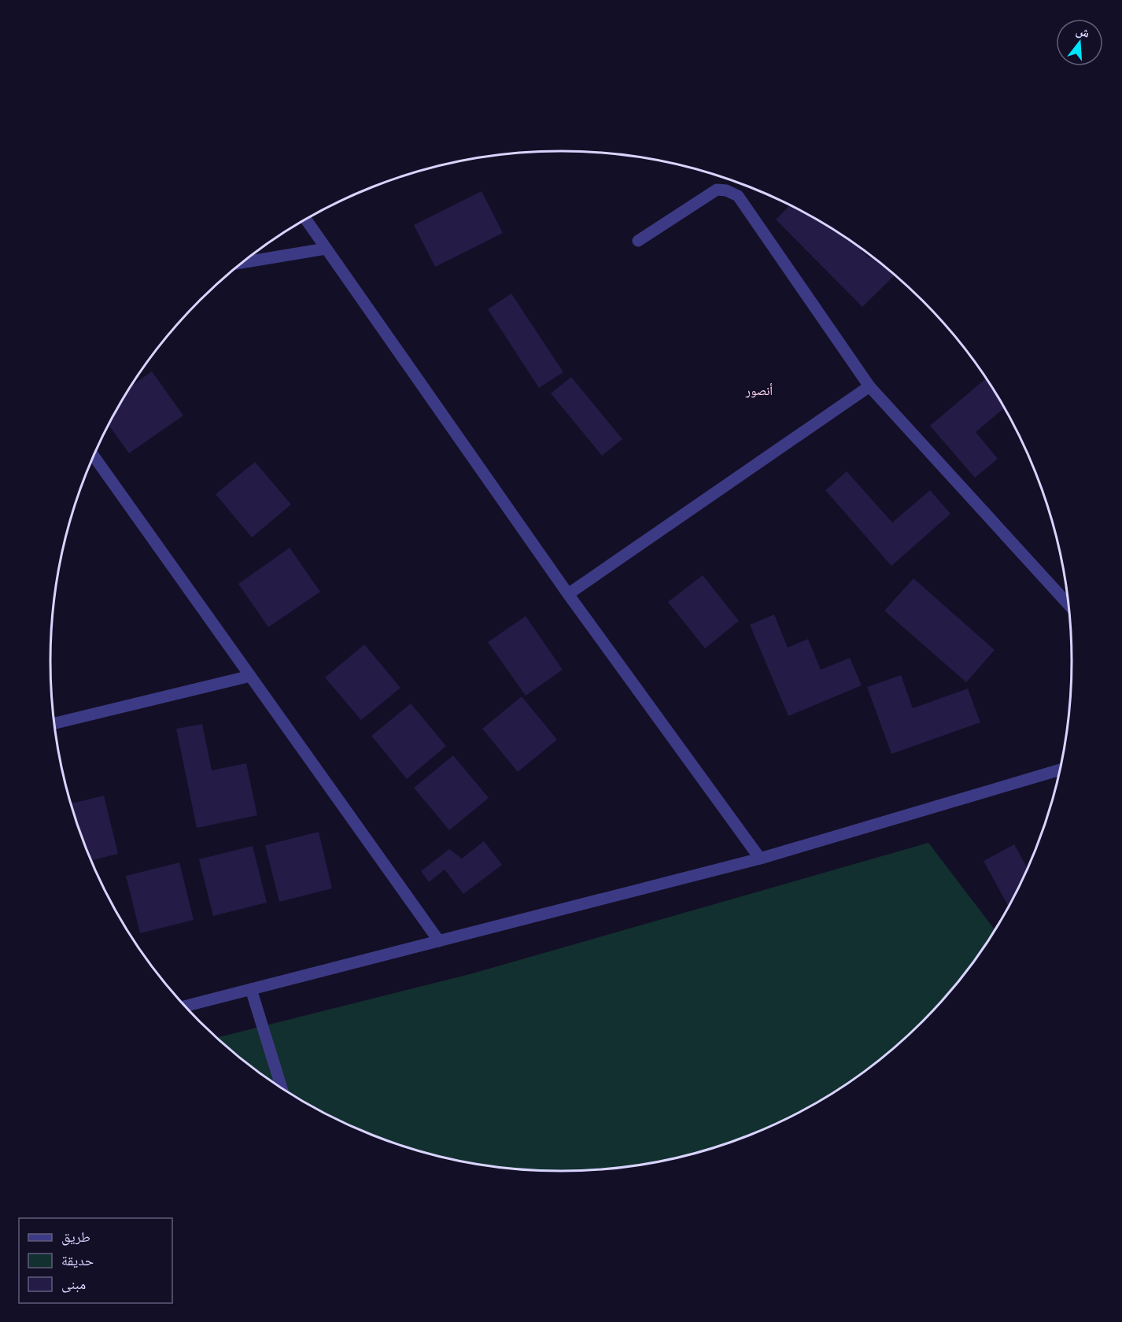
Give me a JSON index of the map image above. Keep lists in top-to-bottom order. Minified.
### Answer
{"districts":["أنصور"],"legend":["طريق","حديقة","مبنى"],"north":"top"}
